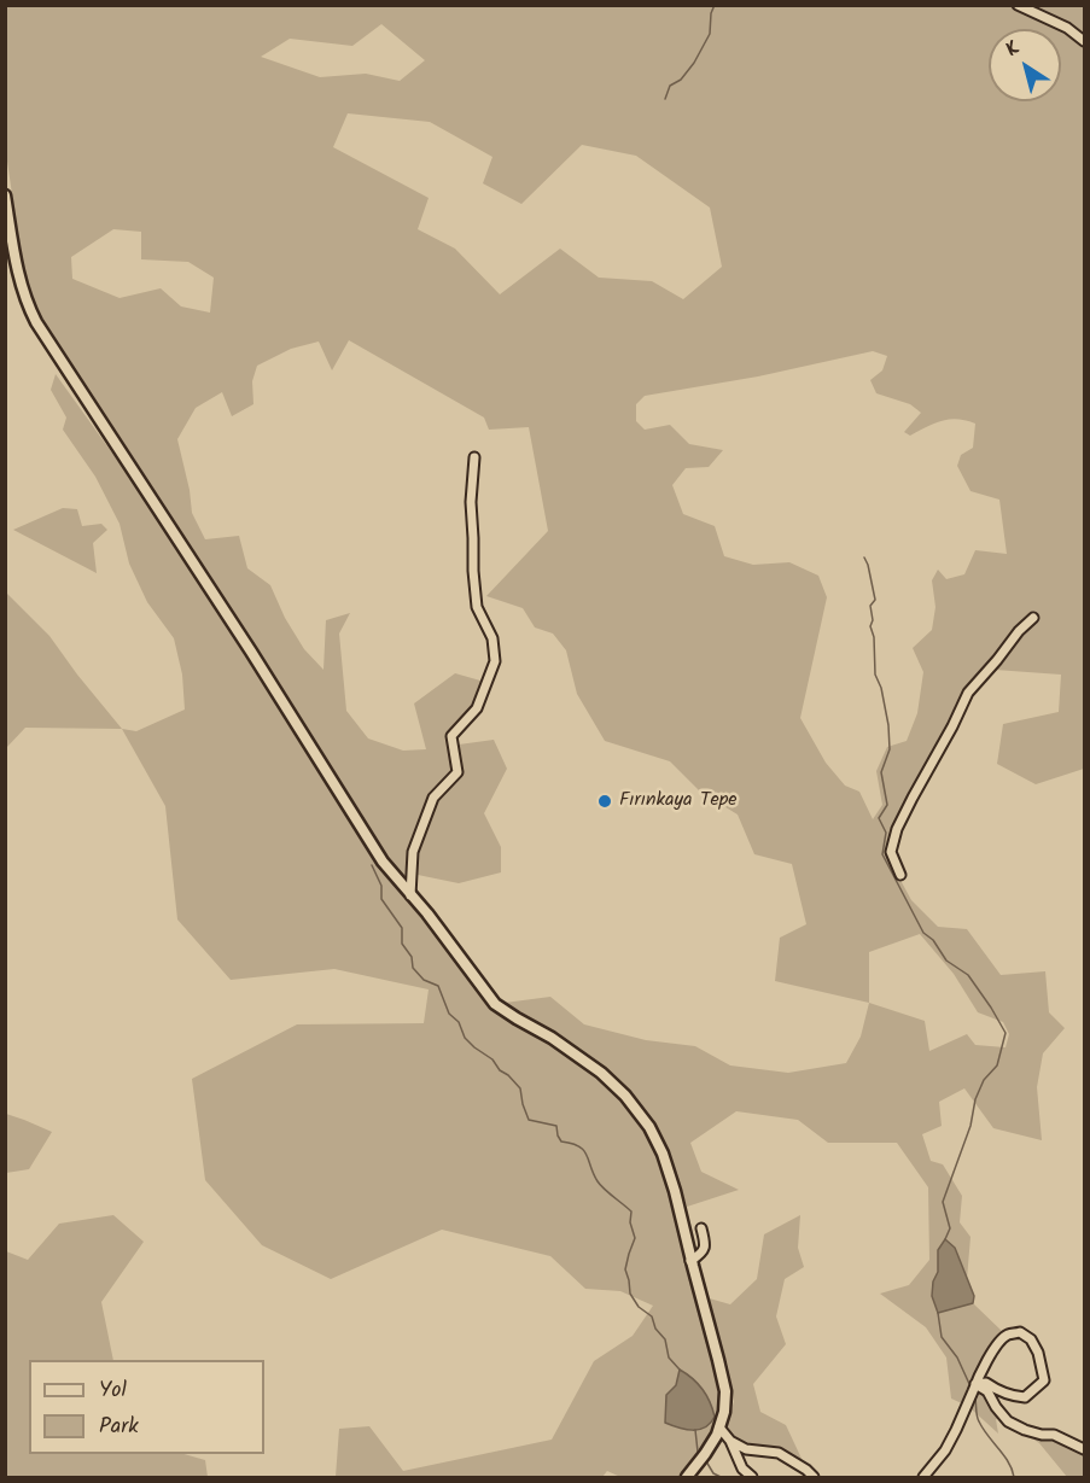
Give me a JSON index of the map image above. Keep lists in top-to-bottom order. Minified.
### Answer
{"places":["Fırınkaya Tepe"],"legend":["Yol","Park"],"north":"top left"}
